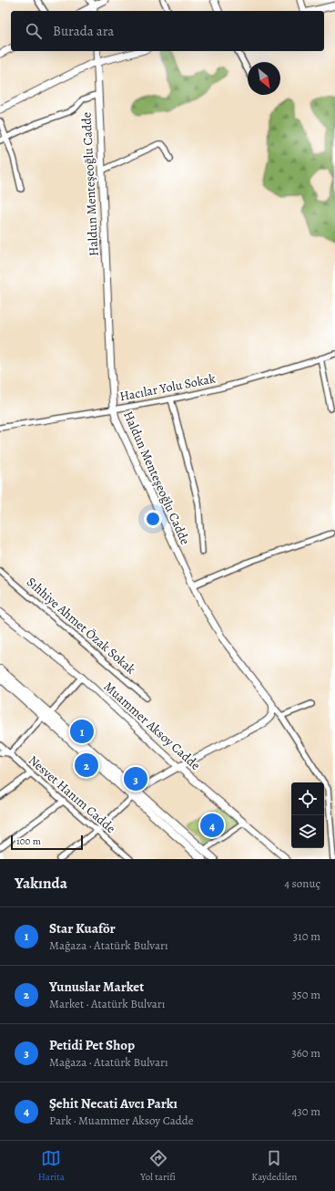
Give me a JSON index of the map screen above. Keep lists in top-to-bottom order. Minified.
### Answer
{"streets":{"street":["Haldun Menteşeoğlu Cadde","Hacılar Yolu Sokak","Sıhhiye Ahmet Özak Sokak","Muammer Aksoy Cadde","Nesvet Hanım Cadde"]},"crossings":[["Haldun Menteşeoğlu Cadde","Hacılar Yolu Sokak"]],"scale_bar":"100 m","north":"bottom right","page":{"search":"Burada ara","pins":["1","2","3","4"],"scale":"100 m","heading":["Yakında","4 sonuç"],"list":[{"mark":"1","name":"Star Kuaför","note":"Mağaza · Atatürk Bulvarı","value":"310 m"},{"mark":"2","name":"Yunuslar Market","note":"Market · Atatürk Bulvarı","value":"350 m"},{"mark":"3","name":"Petidi Pet Shop","note":"Mağaza · Atatürk Bulvarı","value":"360 m"},{"mark":"4","name":"Şehit Necati Avcı Parkı","note":"Park · Muammer Aksoy Cadde","value":"430 m"}],"nav":["Harita","Yol tarifi","Kaydedilen"]}}
